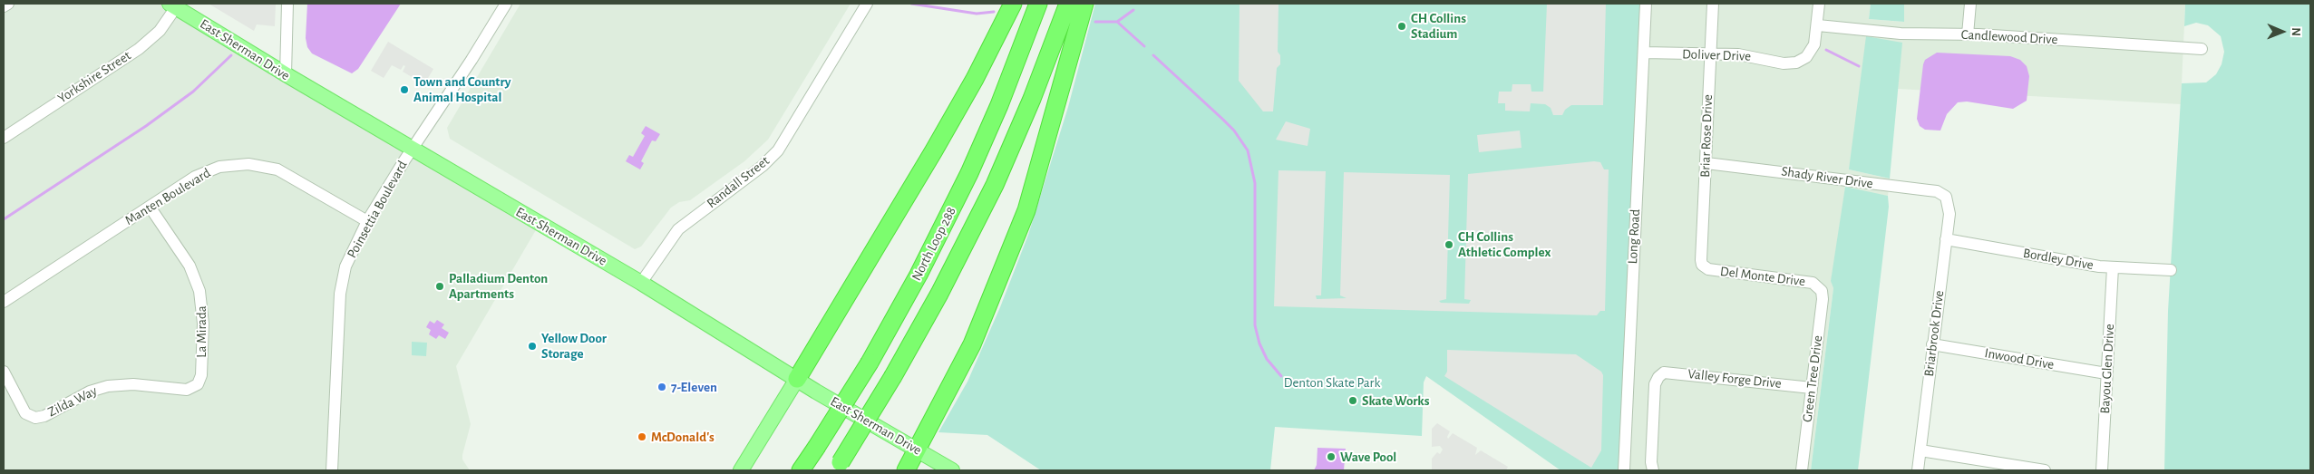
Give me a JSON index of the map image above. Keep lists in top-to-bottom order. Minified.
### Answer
{"streets":{"highway":["North Loop 288"],"main road":["East Sherman Drive"],"street":["Candlewood Drive","Doliver Drive","Yorkshire Street","Briar Rose Drive","Shady River Drive","Randall Street","Manten Boulevard","Poinsettia Boulevard","Long Road","Bordley Drive","Del Monte Drive","La Mirada","Briarbrook Drive","Inwood Drive","Bayou Glen Drive","Valley Forge Drive","Green Tree Drive","Zilda Way"]},"crossings":[["Candlewood Drive","Doliver Drive"],["East Sherman Drive","Yorkshire Street"],["East Sherman Drive","Randall Street"],["East Sherman Drive","Poinsettia Boulevard"],["Doliver Drive","Briar Rose Drive"],["Doliver Drive","Long Road"],["Briar Rose Drive","Shady River Drive"],["Briar Rose Drive","Del Monte Drive"],["Shady River Drive","Briarbrook Drive"],["Manten Boulevard","Poinsettia Boulevard"],["Manten Boulevard","La Mirada"],["Bordley Drive","Briarbrook Drive"],["Bordley Drive","Bayou Glen Drive"],["Del Monte Drive","Green Tree Drive"],["La Mirada","Zilda Way"],["Briarbrook Drive","Inwood Drive"],["Inwood Drive","Bayou Glen Drive"],["Valley Forge Drive","Green Tree Drive"]],"parks":["Denton Skate Park"],"places":["CH Collins Stadium","Town and Country Animal Hospital","CH Collins Athletic Complex","Palladium Denton Apartments","Yellow Door Storage","7-Eleven","Skate Works","McDonald's","Wave Pool"],"north":"right"}
